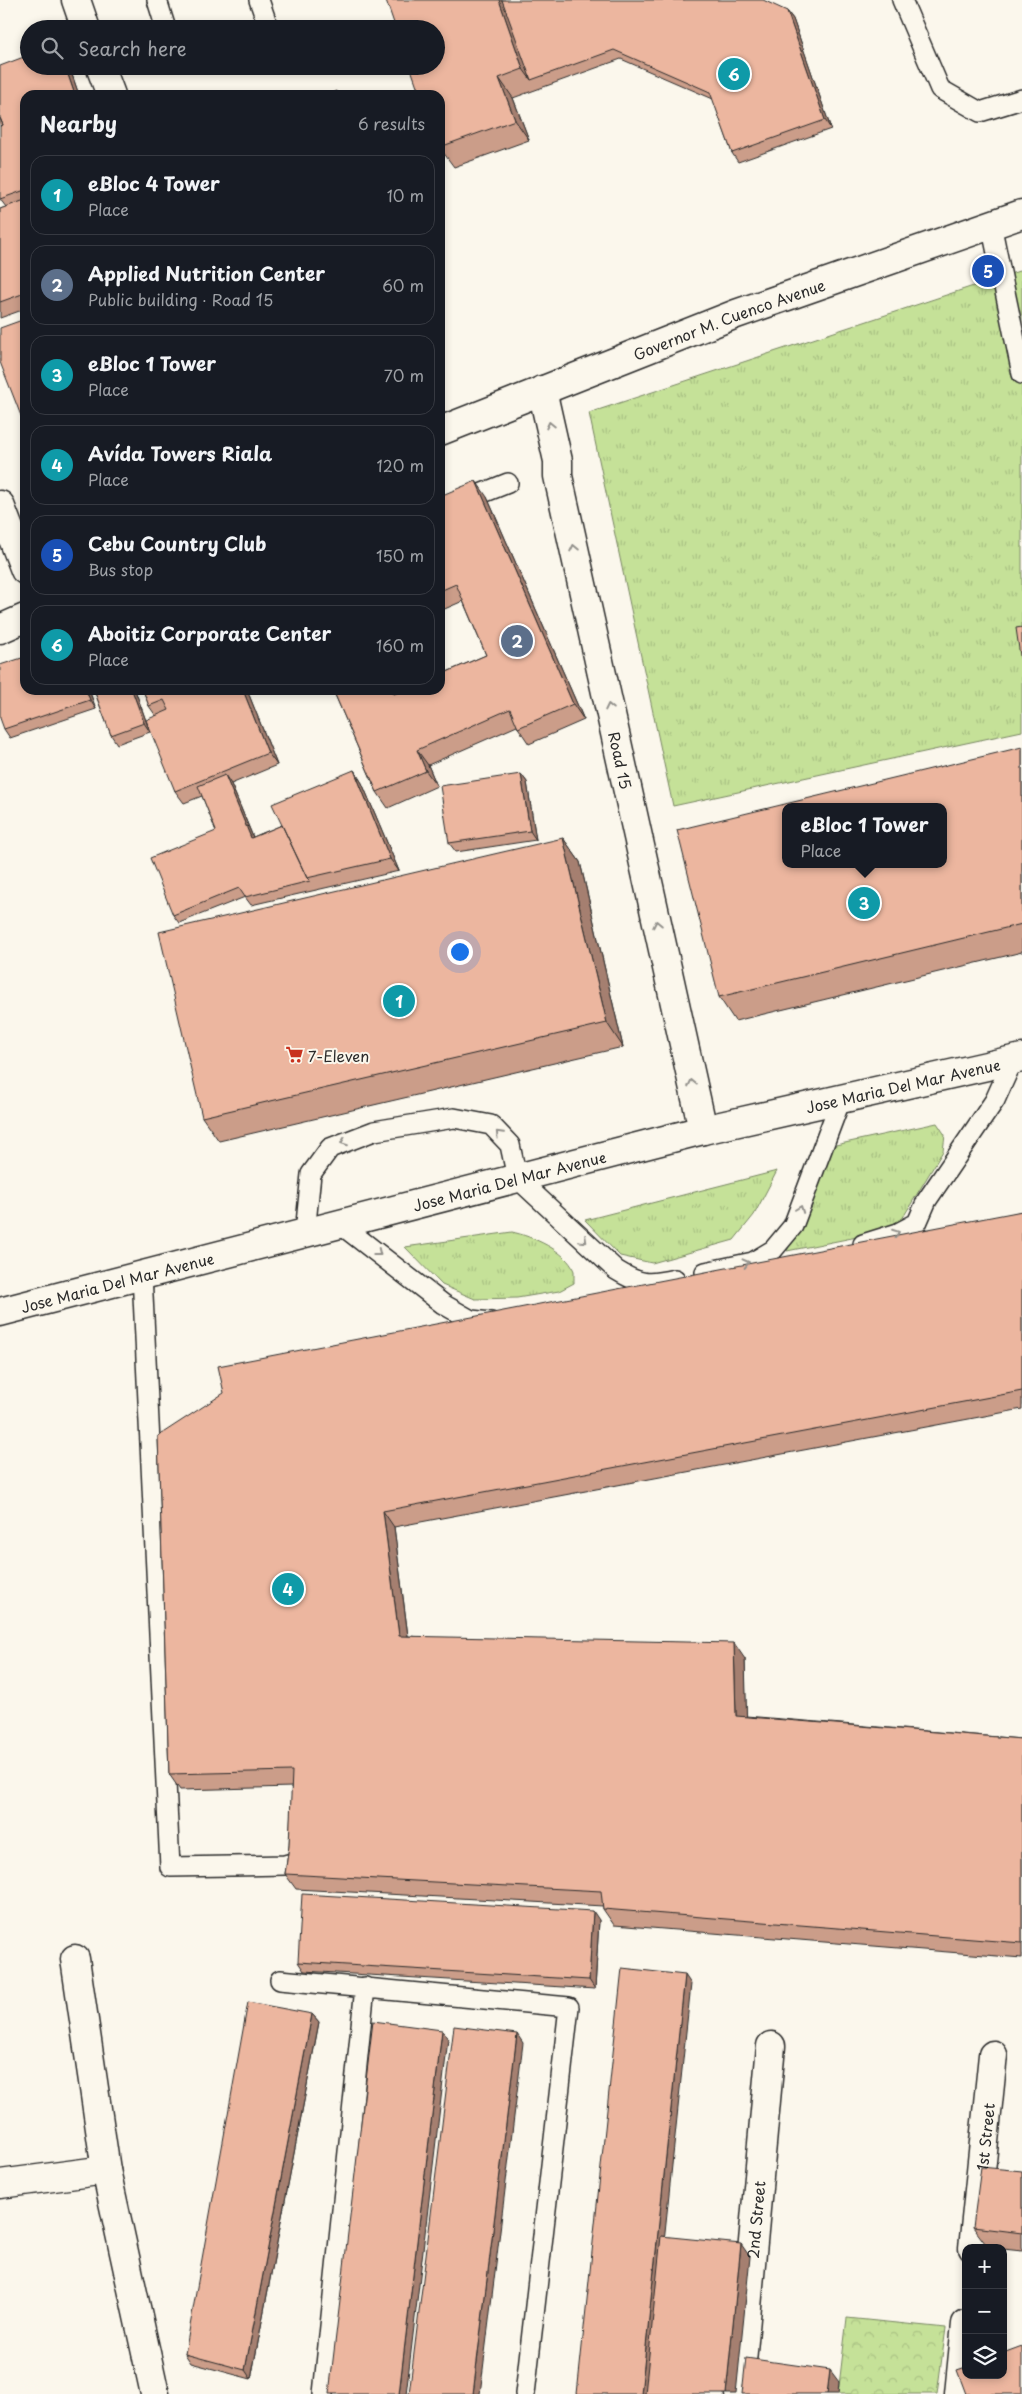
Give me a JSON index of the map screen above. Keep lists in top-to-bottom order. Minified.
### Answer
{"streets":{"street":["Governor M. Cuenco Avenue","Road 15","Jose Maria Del Mar Avenue","1st Street","2nd Street"]},"crossings":[["Governor M. Cuenco Avenue","Road 15"],["Road 15","Jose Maria Del Mar Avenue"]],"one_way":["Road 15"],"places":{"supermarket":["7-Eleven"]},"page":{"search":"Search here","pins":["6","5","2","3","1","4"],"heading":["Nearby","6 results"],"list":[{"mark":"1","name":"eBloc 4 Tower","note":"Place","value":"10 m"},{"mark":"2","name":"Applied Nutrition Center","note":"Public building · Road 15","value":"60 m"},{"mark":"3","name":"eBloc 1 Tower","note":"Place","value":"70 m"},{"mark":"4","name":"Avída Towers Riala","note":"Place","value":"120 m"},{"mark":"5","name":"Cebu Country Club","note":"Bus stop","value":"150 m"},{"mark":"6","name":"Aboitiz Corporate Center","note":"Place","value":"160 m"}],"popup":["eBloc 1 Tower","Place"],"map_buttons":["+","−"]}}
